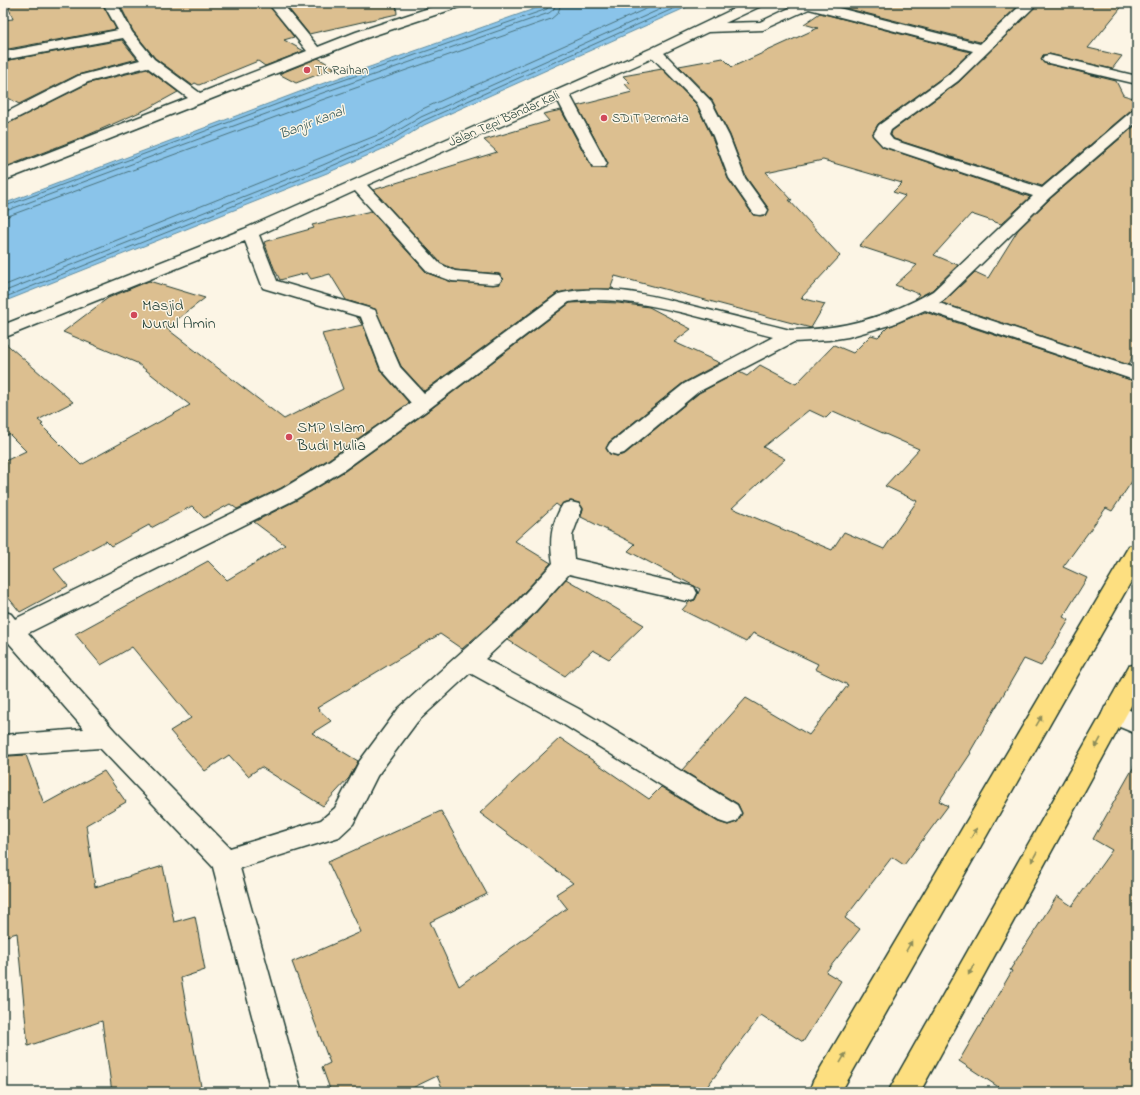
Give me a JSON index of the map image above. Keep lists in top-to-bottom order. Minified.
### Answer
{"streets":{"street":["Jalan Tepi Bandar Kali"]},"water":["Banjir Kanal"],"places":["TK Raihan","SDIT Permata","Masjid Nurul Amin","SMP Islam Budi Mulia"]}
